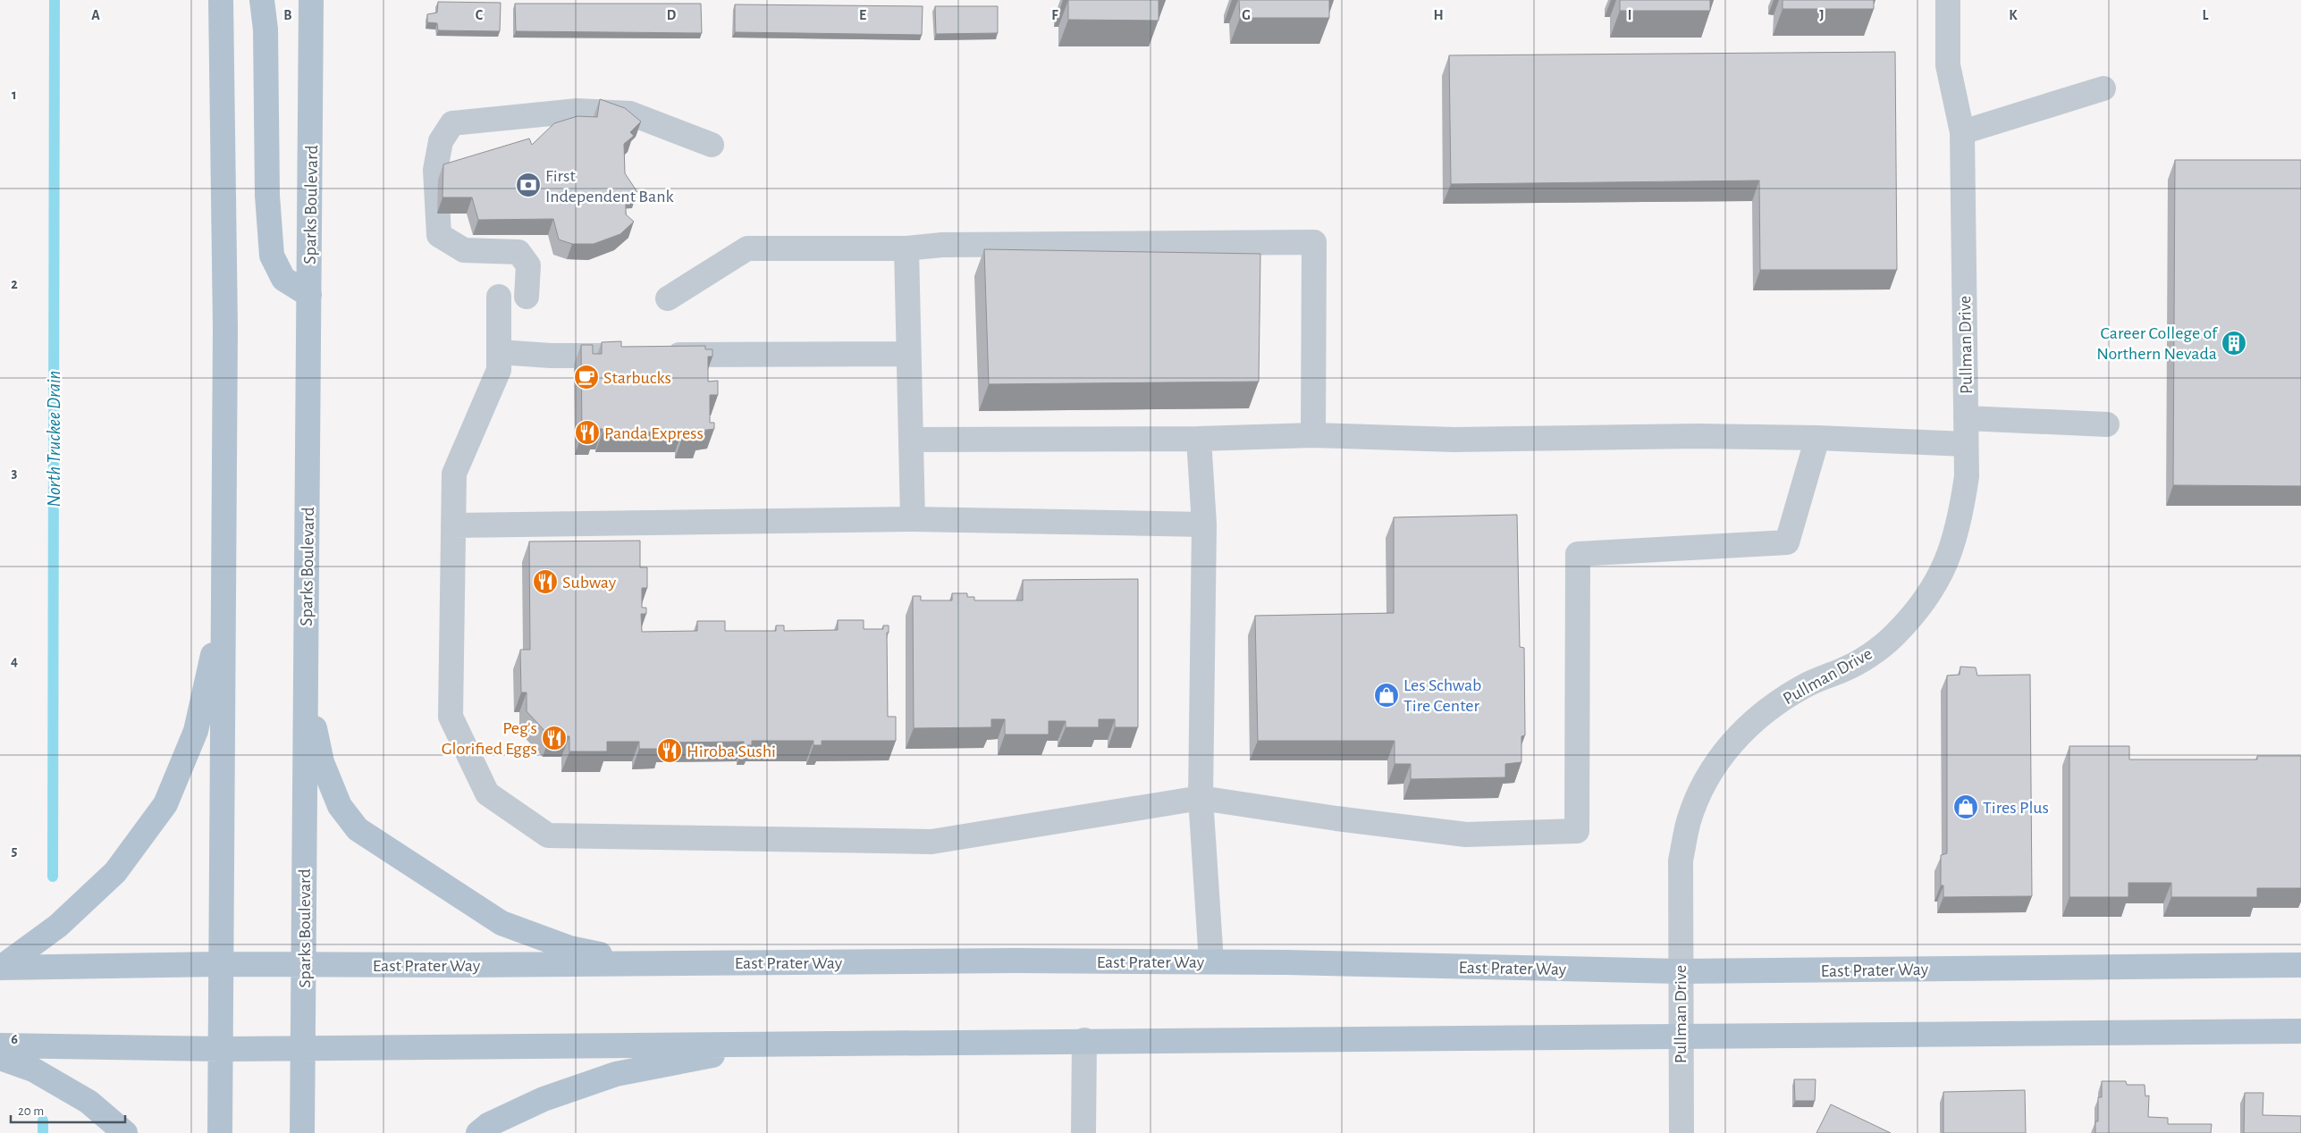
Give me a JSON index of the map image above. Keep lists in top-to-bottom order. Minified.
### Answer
{"streets":{"main road":["Sparks Boulevard","East Prater Way"],"street":["Pullman Drive"]},"crossings":[["Sparks Boulevard","East Prater Way"],["Pullman Drive","East Prater Way"]],"water":["North Truckee Drain"],"places":{"bank":["First Independent Bank"],"building":["Career College of Northern Nevada"],"cafe":["Starbucks"],"restaurant":["Panda Express","Subway","Peg's Glorified Eggs","Hiroba Sushi"],"shop":["Les Schwab Tire Center","Tires Plus"]},"scale_bar":"20 m","grid":{"columns":["A","B","C","D","E","F","G","H","I","J","K","L"],"rows":["1","2","3","4","5","6"]}}
